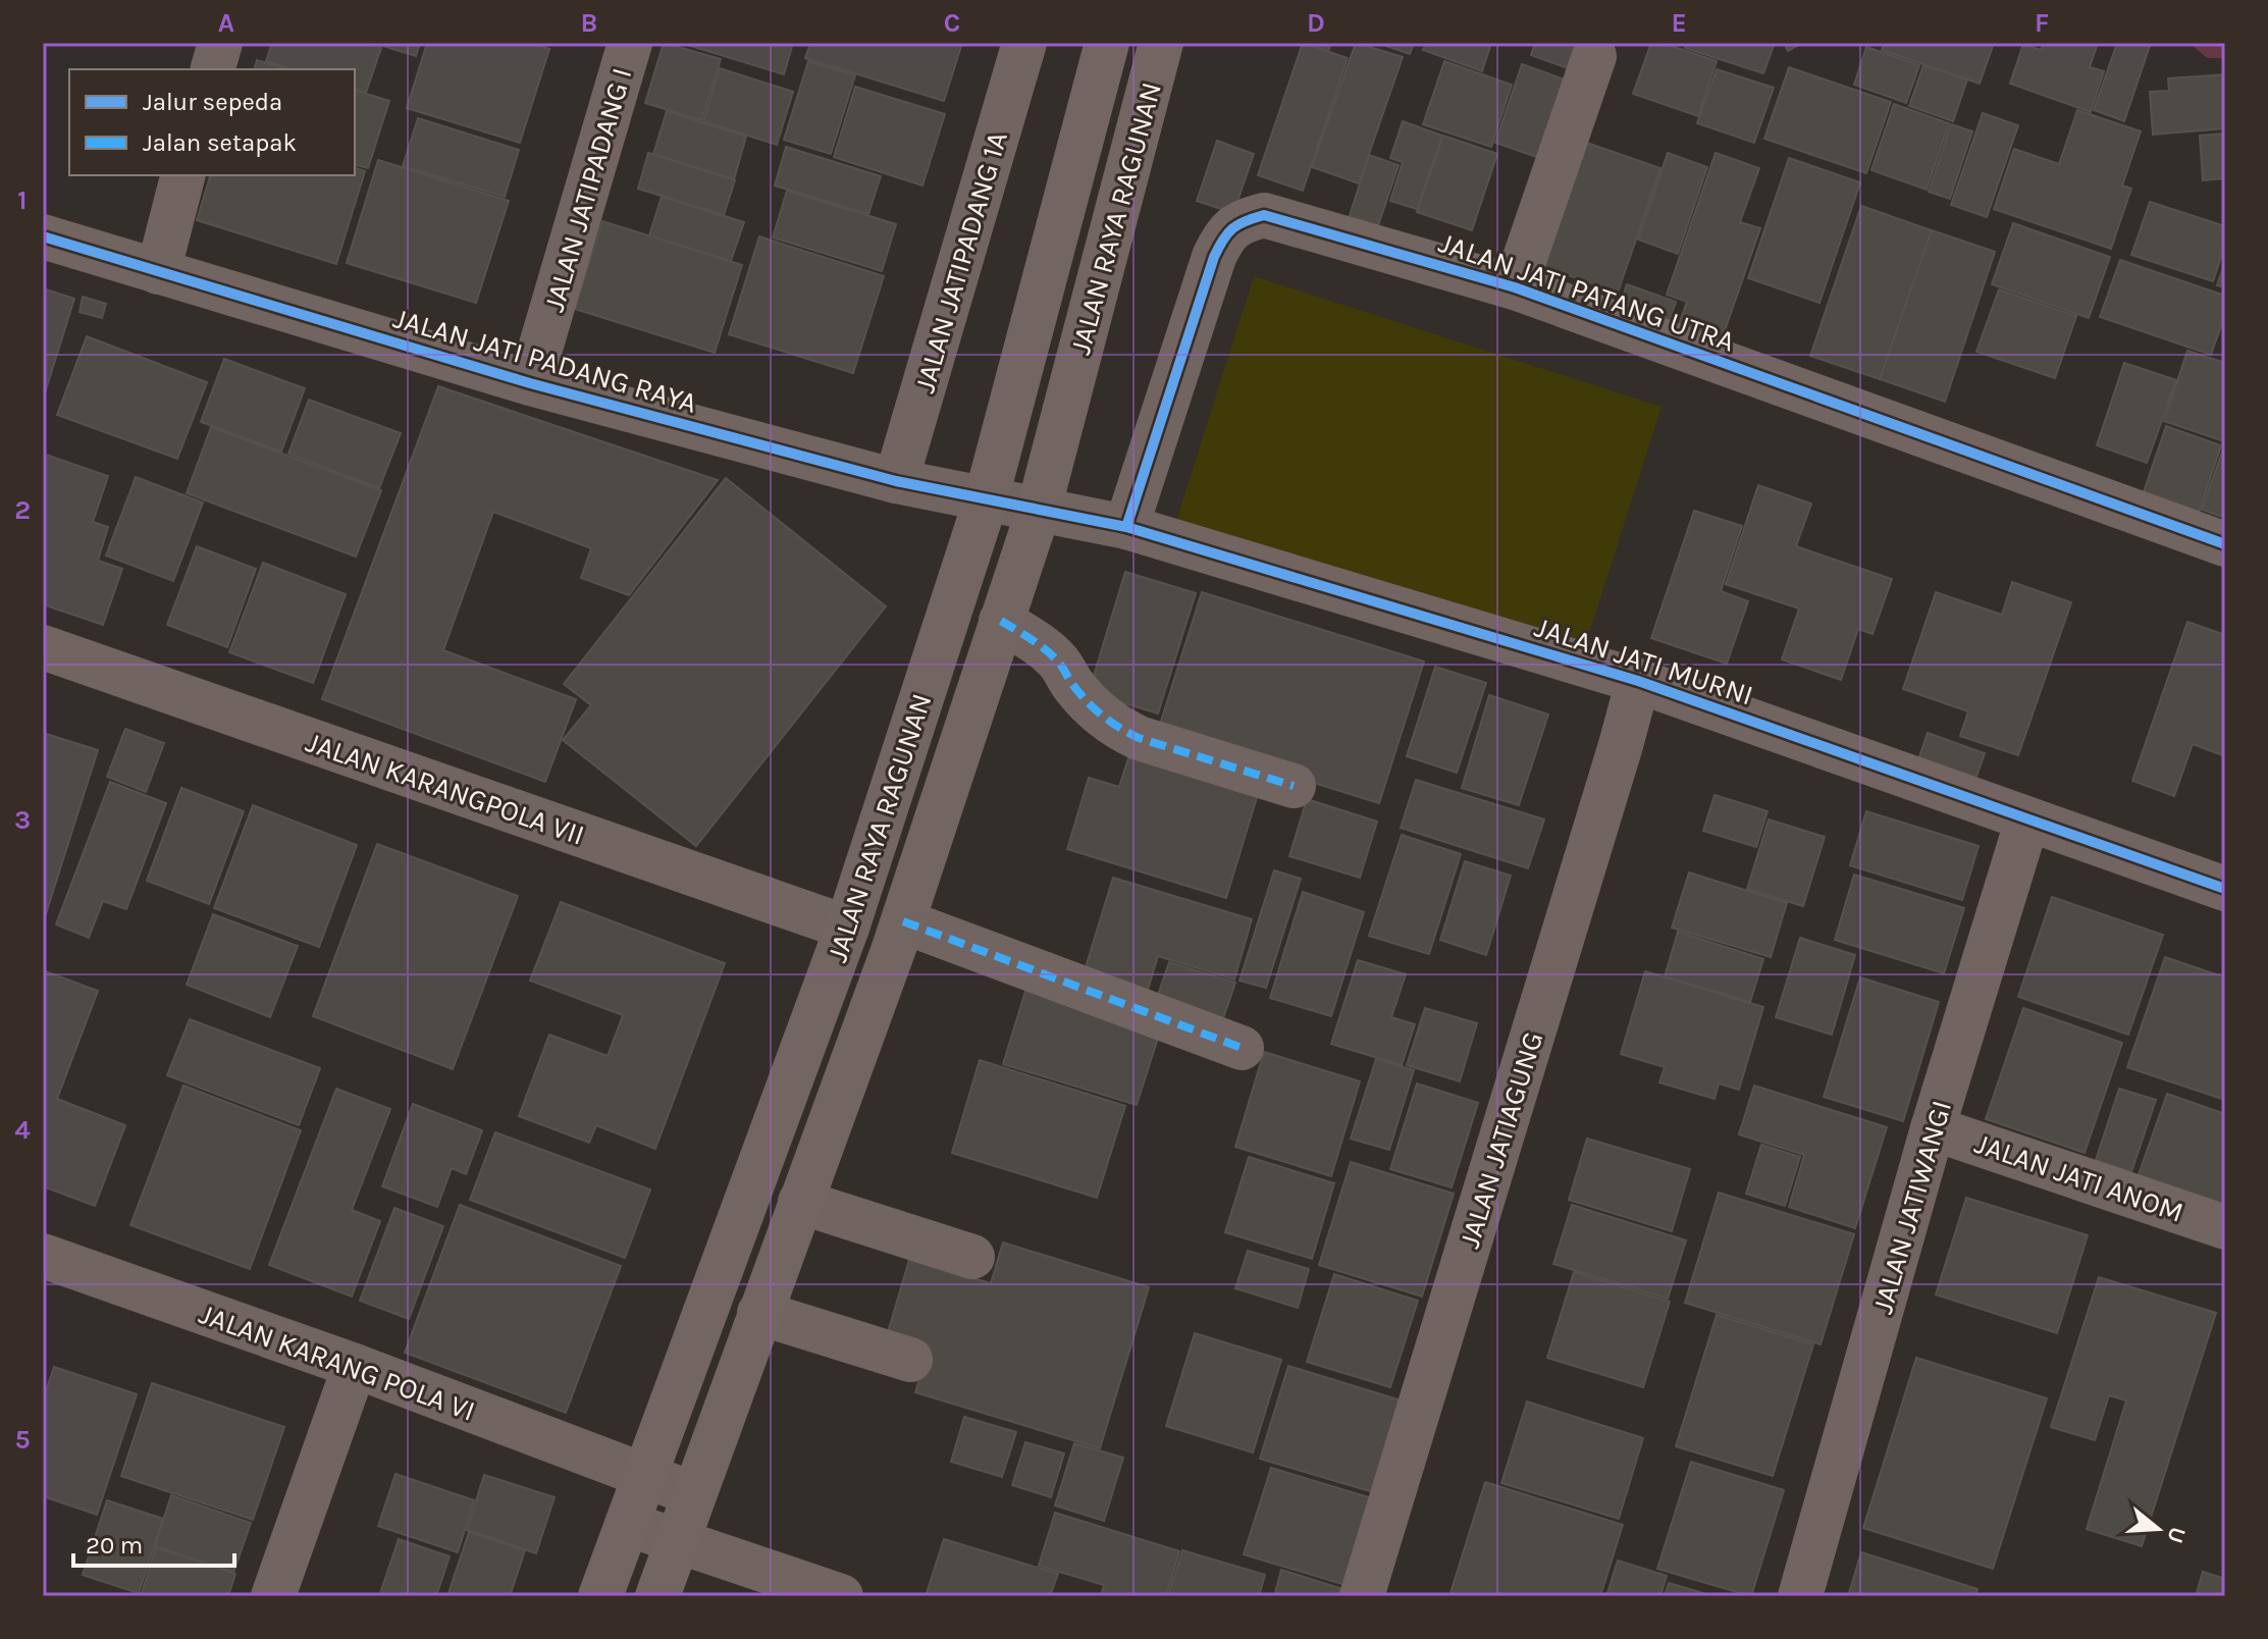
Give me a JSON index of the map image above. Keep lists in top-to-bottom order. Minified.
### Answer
{"streets":{"main road":["JALAN RAYA RAGUNAN"],"street":["JALAN JATIPADANG I","JALAN JATIPADANG 1A","JALAN JATI PATANG UTRA","JALAN JATI PADANG RAYA","JALAN JATI MURNI","JALAN KARANGPOLA VII","JALAN JATIAGUNG","JALAN JATI ANOM","JALAN JATIWANGI","JALAN KARANG POLA VI"]},"crossings":[["JALAN JATIPADANG I","JALAN JATI PADANG RAYA"],["JALAN RAYA RAGUNAN","JALAN JATI PADANG RAYA"],["JALAN RAYA RAGUNAN","JALAN JATI MURNI"],["JALAN RAYA RAGUNAN","JALAN KARANGPOLA VII"],["JALAN RAYA RAGUNAN","JALAN KARANG POLA VI"],["JALAN JATIPADANG 1A","JALAN JATI PADANG RAYA"],["JALAN JATI PATANG UTRA","JALAN JATI MURNI"],["JALAN JATI PADANG RAYA","JALAN JATI MURNI"],["JALAN JATI MURNI","JALAN JATIAGUNG"],["JALAN JATI MURNI","JALAN JATIWANGI"],["JALAN JATI ANOM","JALAN JATIWANGI"]],"legend":["Jalur sepeda","Jalan setapak"],"scale_bar":"20 m","north":"right","grid":{"columns":["A","B","C","D","E","F"],"rows":["1","2","3","4","5"]}}
